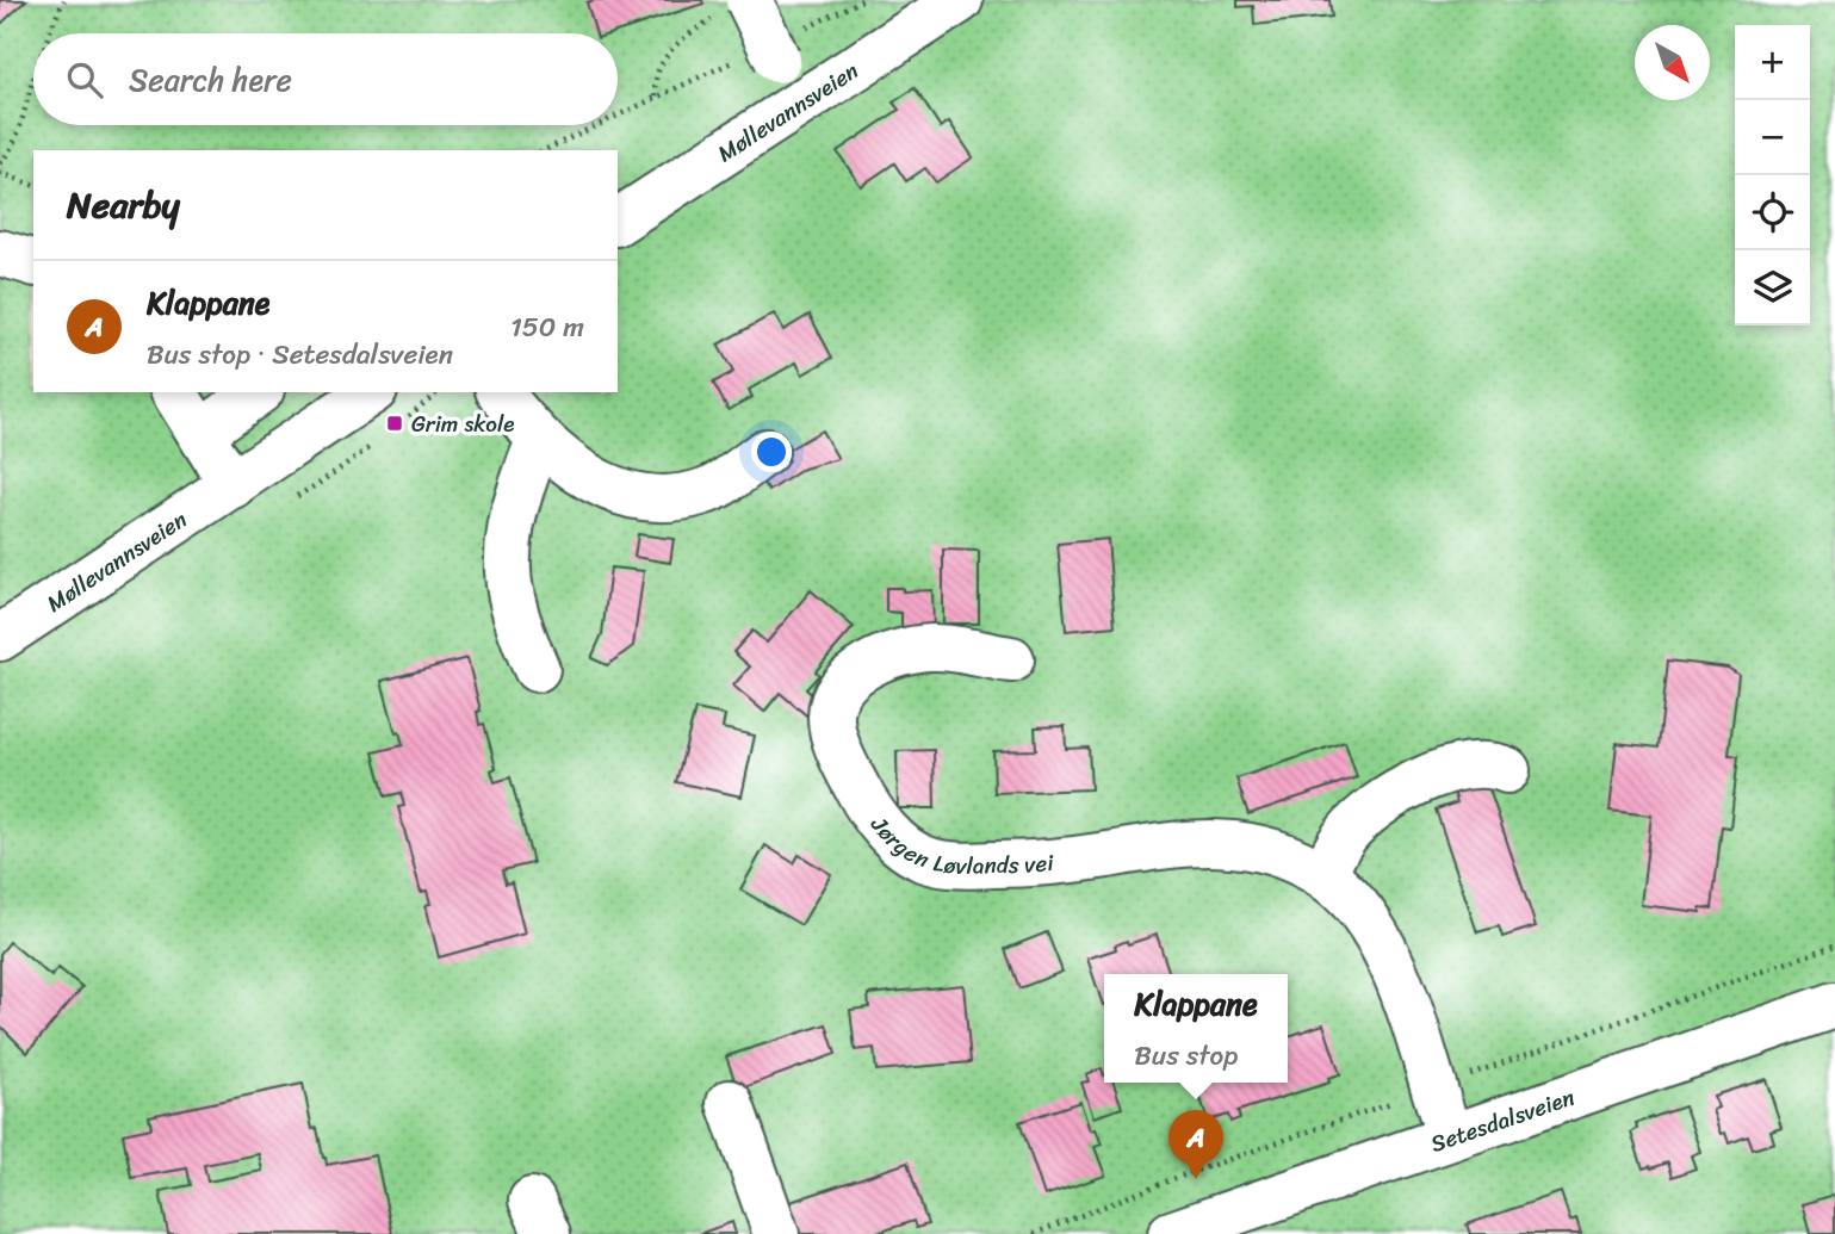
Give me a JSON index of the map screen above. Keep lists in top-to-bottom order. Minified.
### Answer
{"streets":{"main road":["Møllevannsveien","Jørgen Løvlands vei","Setesdalsveien"]},"crossings":[["Jørgen Løvlands vei","Setesdalsveien"]],"places":{"transit":["Grim skole"]},"north":"bottom right","page":{"map_buttons":["+","−"],"search":"Search here","heading":"Nearby","list":[{"mark":"A","name":"Klappane","note":"Bus stop · Setesdalsveien","value":"150 m"}],"popup":["Klappane","Bus stop"],"pins":"A"}}
